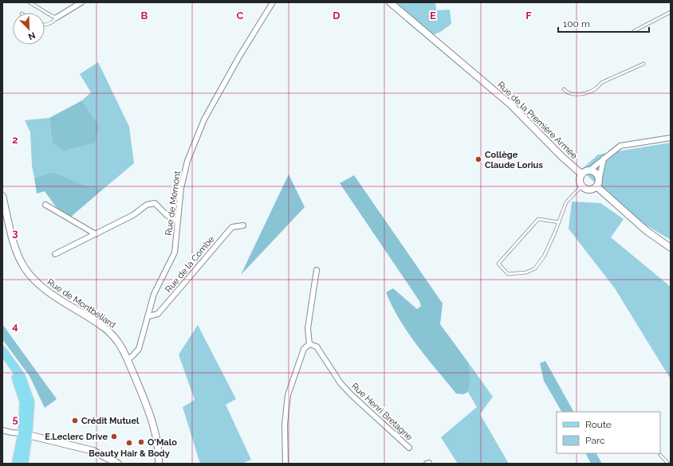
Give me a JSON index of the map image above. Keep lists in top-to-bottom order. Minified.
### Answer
{"streets":{"street":["Rue de la Première Armée","Rue de Mémont","Rue de la Combe","Rue de Montbéliard","Rue Henri Bretagne"]},"crossings":[["Rue de Mémont","Rue de la Combe"],["Rue de Mémont","Rue de Montbéliard"]],"places":["Collège Claude Lorius","Crédit Mutuel","E.Leclerc Drive","O'Malo","Beauty Hair & Body"],"legend":["Route","Parc"],"scale_bar":"100 m","north":"bottom right","grid":{"columns":["B","C","D","E","F"],"rows":["2","3","4","5"]}}
